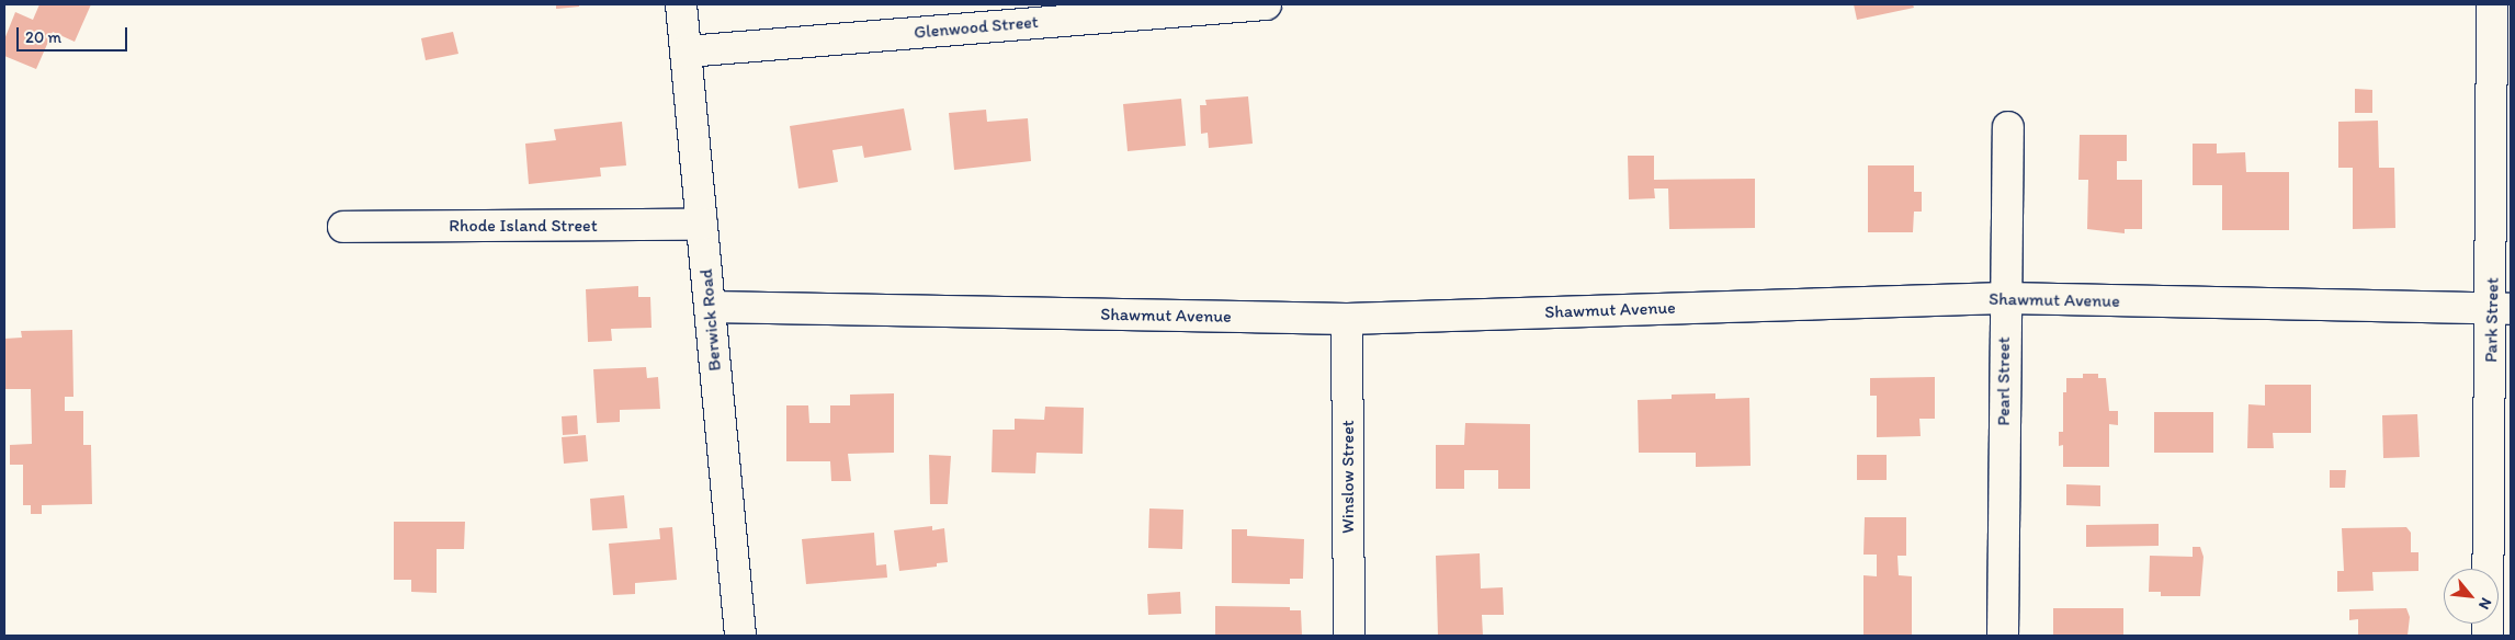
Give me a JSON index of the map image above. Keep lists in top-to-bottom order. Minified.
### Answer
{"streets":{"street":["Glenwood Street","Rhode Island Street","Shawmut Avenue","Berwick Road","Park Street","Pearl Street","Winslow Street"]},"crossings":[["Glenwood Street","Berwick Road"],["Rhode Island Street","Berwick Road"],["Shawmut Avenue","Berwick Road"],["Shawmut Avenue","Park Street"],["Shawmut Avenue","Pearl Street"],["Shawmut Avenue","Winslow Street"]],"scale_bar":"20 m","north":"bottom right"}
